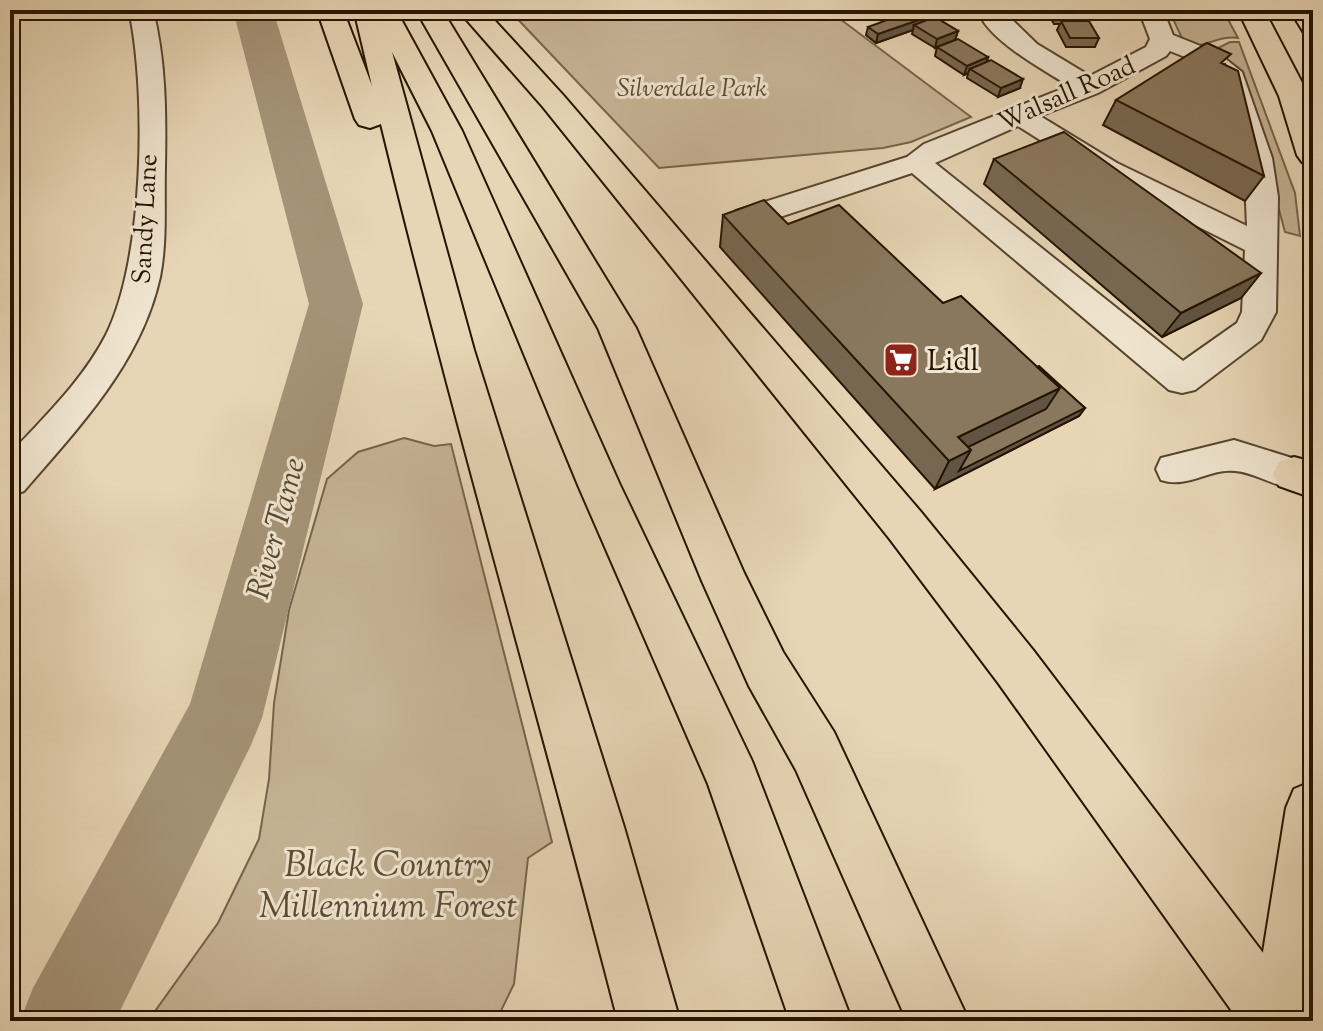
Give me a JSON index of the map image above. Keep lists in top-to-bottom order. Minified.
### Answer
{"streets":{"street":["Walsall Road","Sandy Lane"]},"water":["River Tame"],"parks":["Silverdale Park","Black Country Millennium Forest"],"places":{"supermarket":["Lidl"]}}
